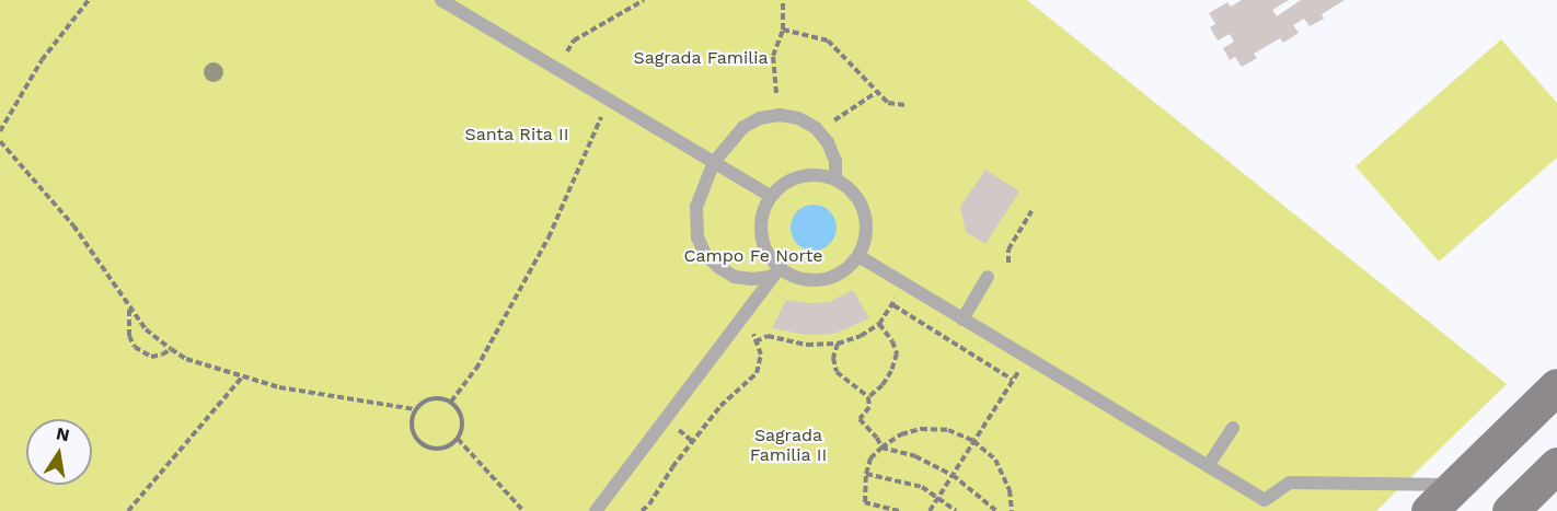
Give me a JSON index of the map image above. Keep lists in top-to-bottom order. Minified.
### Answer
{"parks":["Sagrada Familia","Santa Rita II","Campo Fe Norte","Sagrada Familia II"],"north":"top"}
